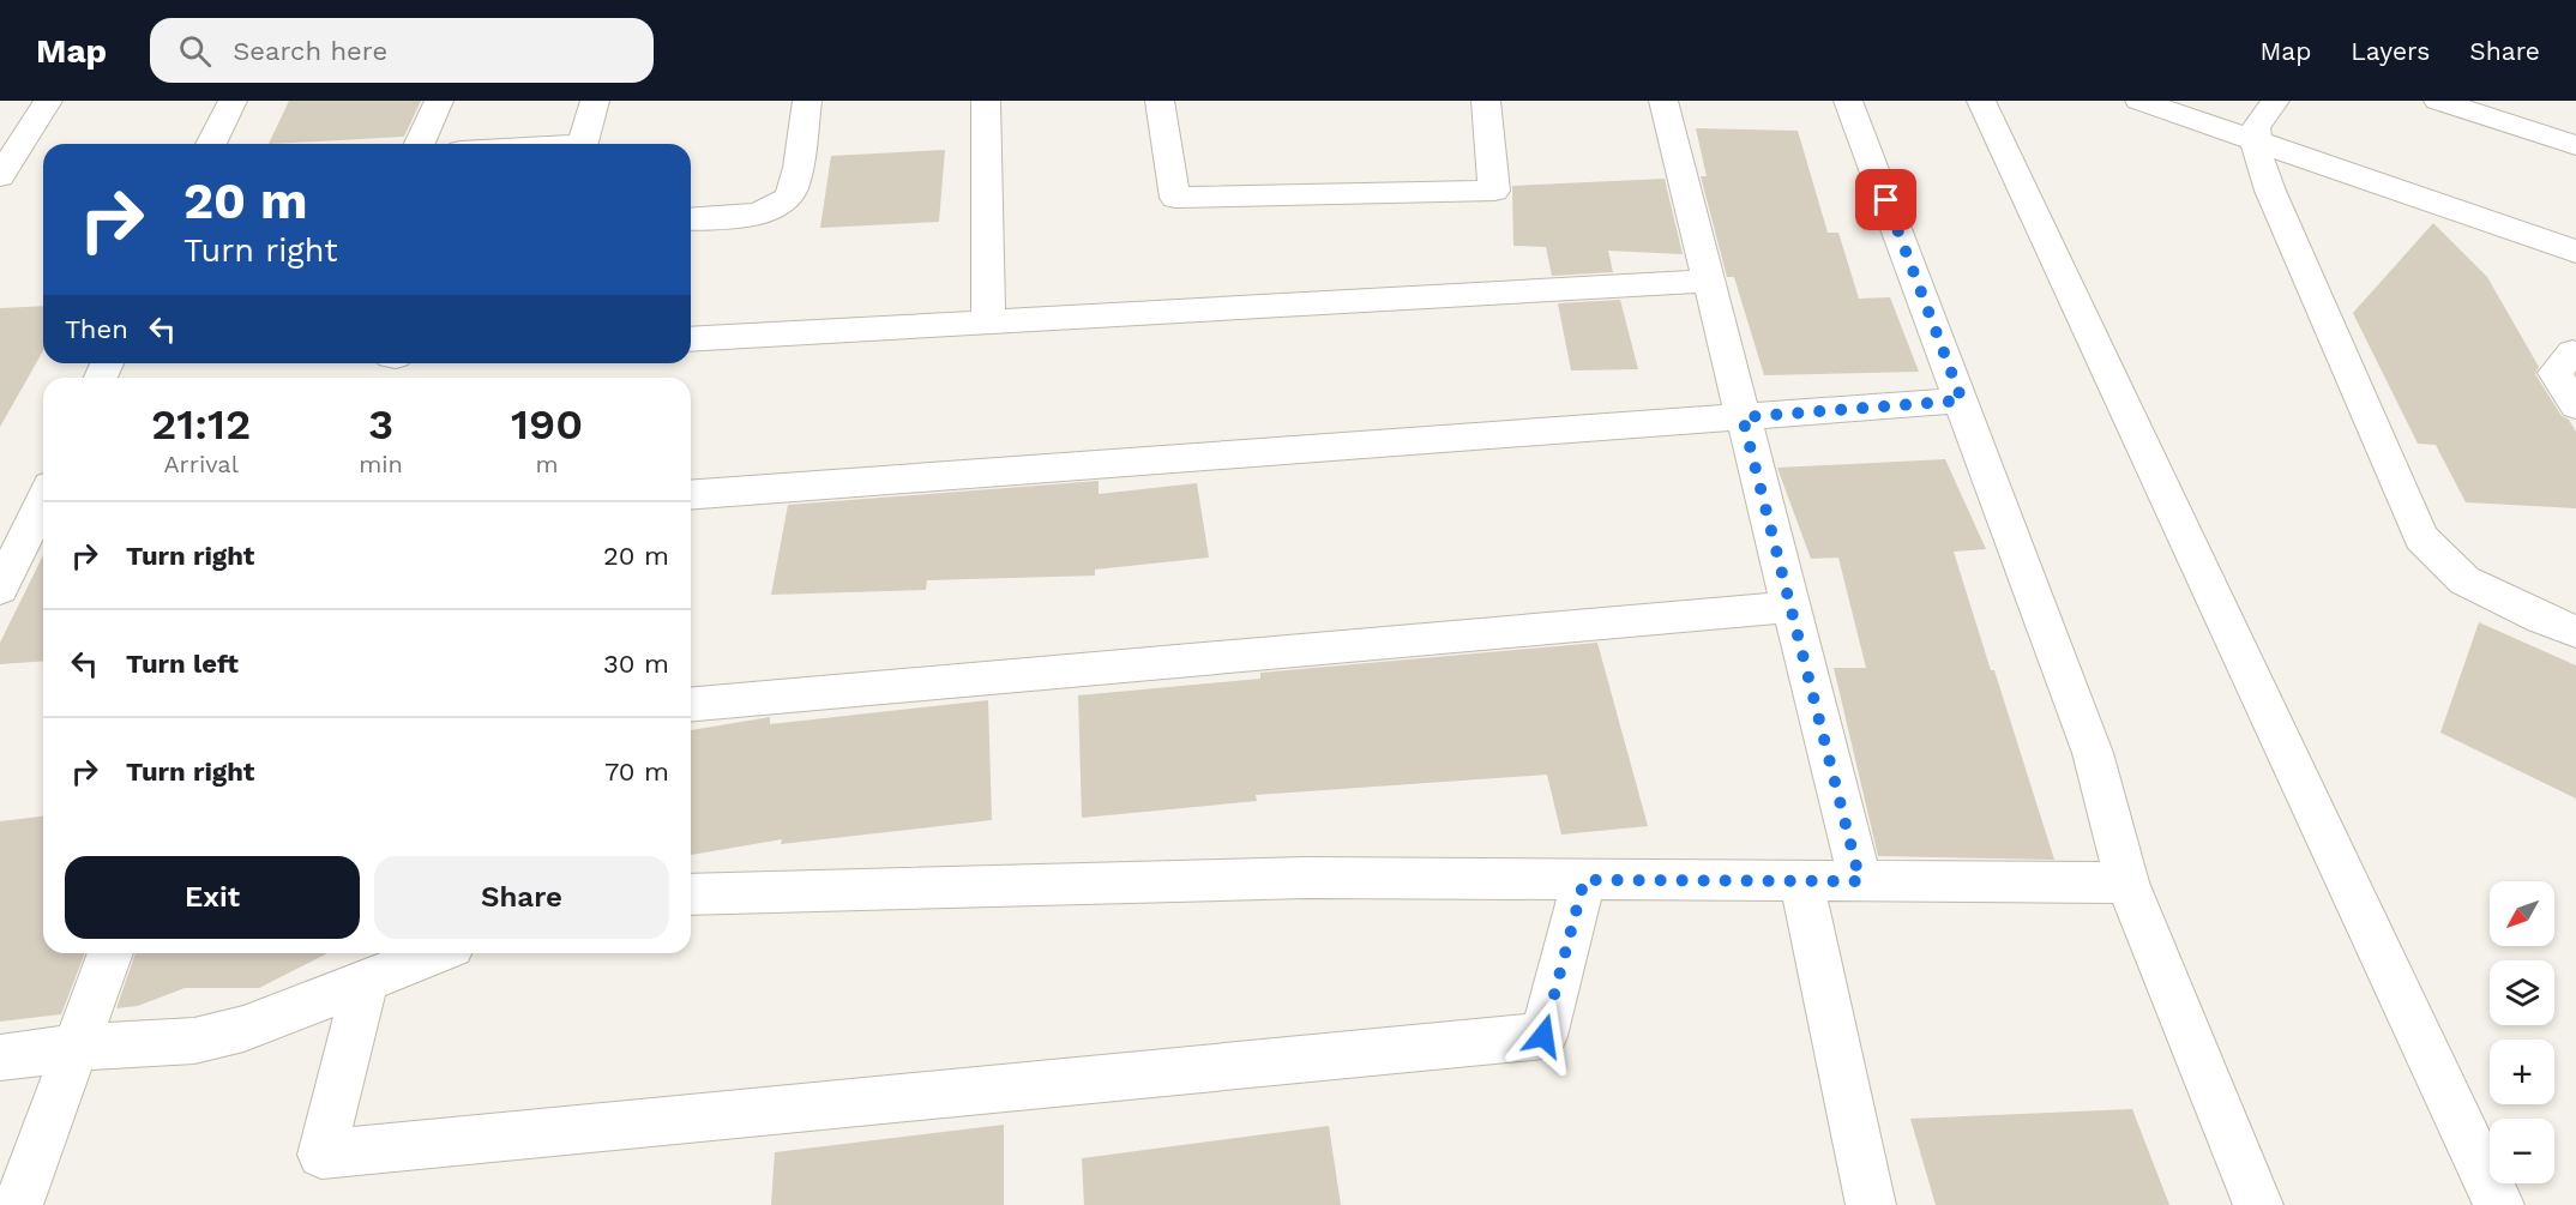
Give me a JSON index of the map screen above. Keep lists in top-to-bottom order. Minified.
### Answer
{"north":"bottom left","page":{"header":"Map","search":"Search here","nav":["Map","Layers","Share"],"turn":["20 m","Turn right"],"then":"Then","eta":["21:12","Arrival","3","min","190","m"],"list":[{"name":"Turn right","value":"20 m"},{"name":"Turn left","value":"30 m"},{"name":"Turn right","value":"70 m"}],"buttons":["Exit","Share"],"map_buttons":["+","−"]}}
